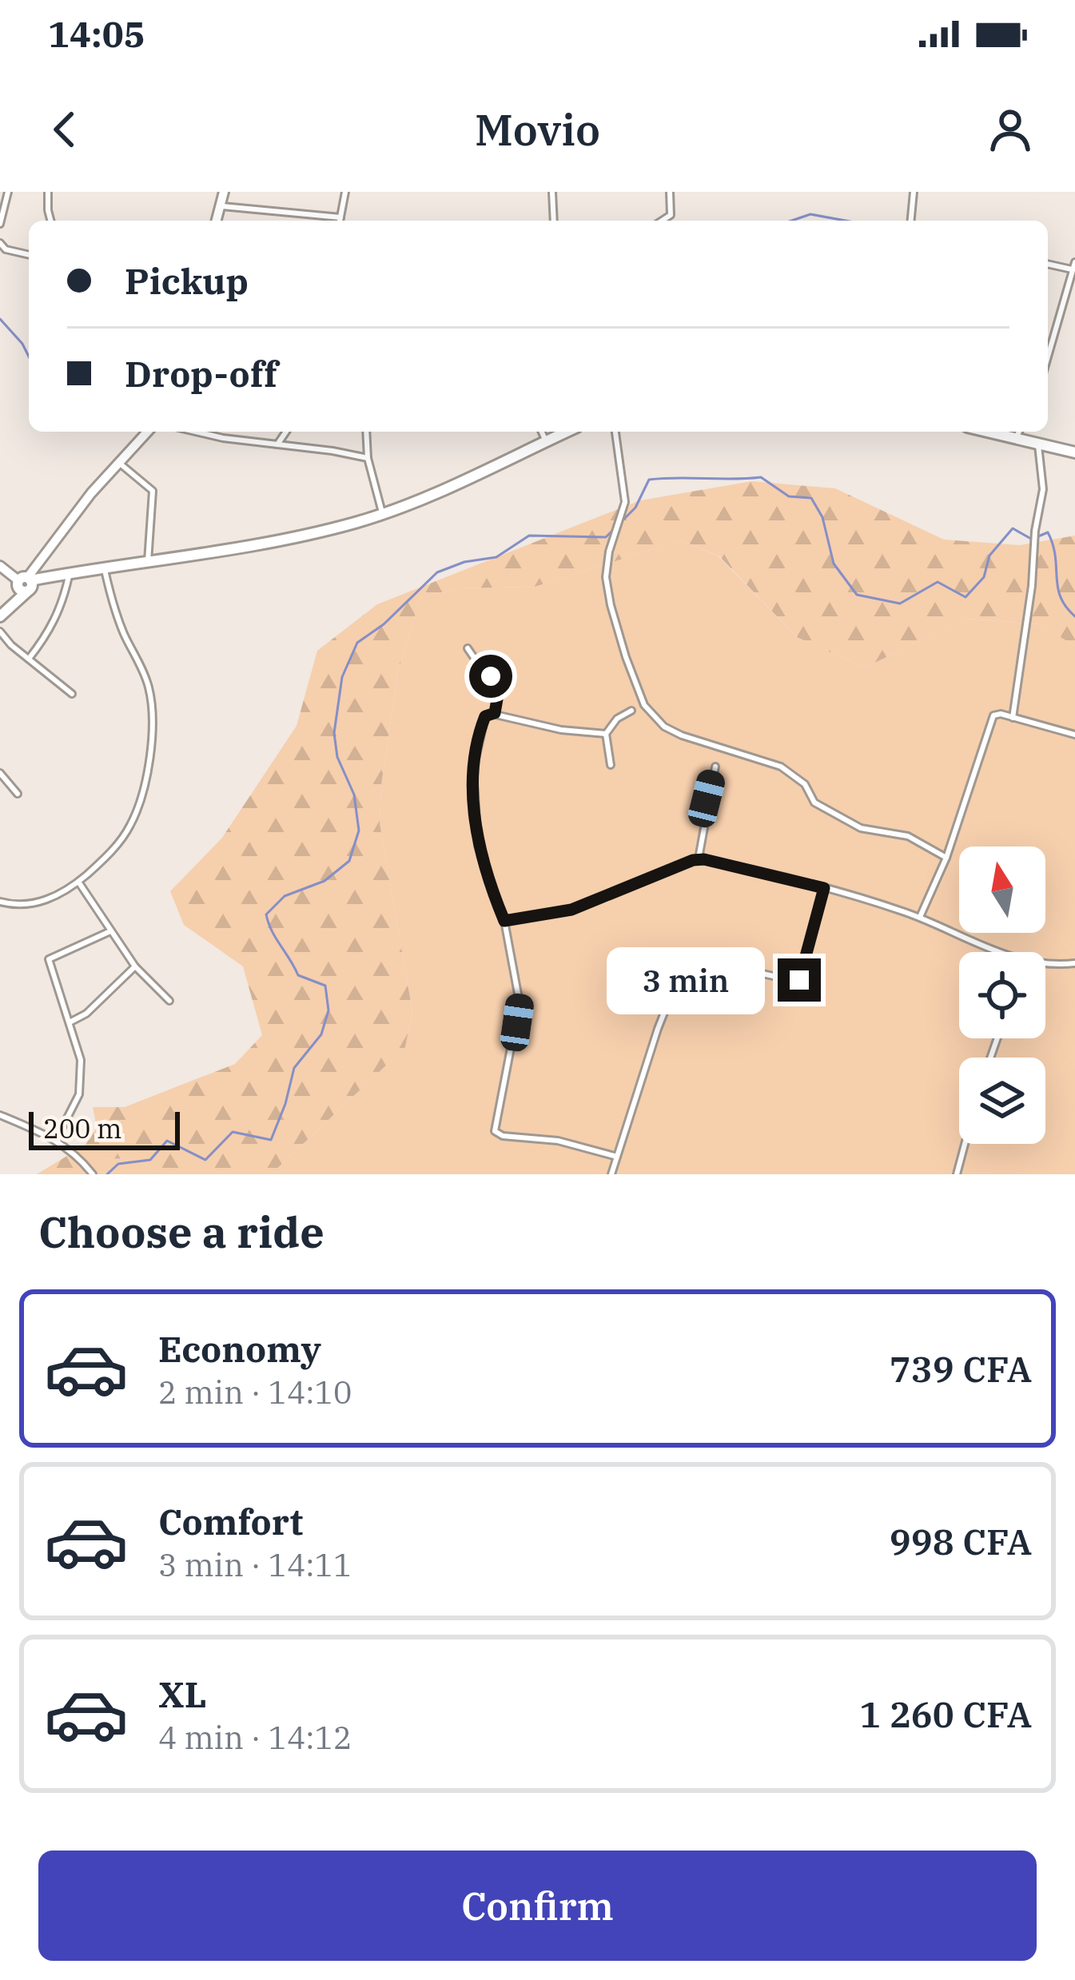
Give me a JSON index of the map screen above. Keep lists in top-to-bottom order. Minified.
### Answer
{"scale_bar":"200 m","north":"top","page":{"status":"14:05","header":"Movio","banner":["Pickup","Drop-off"],"bubble":"3 min","scale":"200 m","heading":"Choose a ride","list":[{"name":"Economy","note":"2 min · 14:10","value":"739 CFA"},{"name":"Comfort","note":"3 min · 14:11","value":"998 CFA"},{"name":"XL","note":"4 min · 14:12","value":"1 260 CFA"}],"buttons":"Confirm"}}
